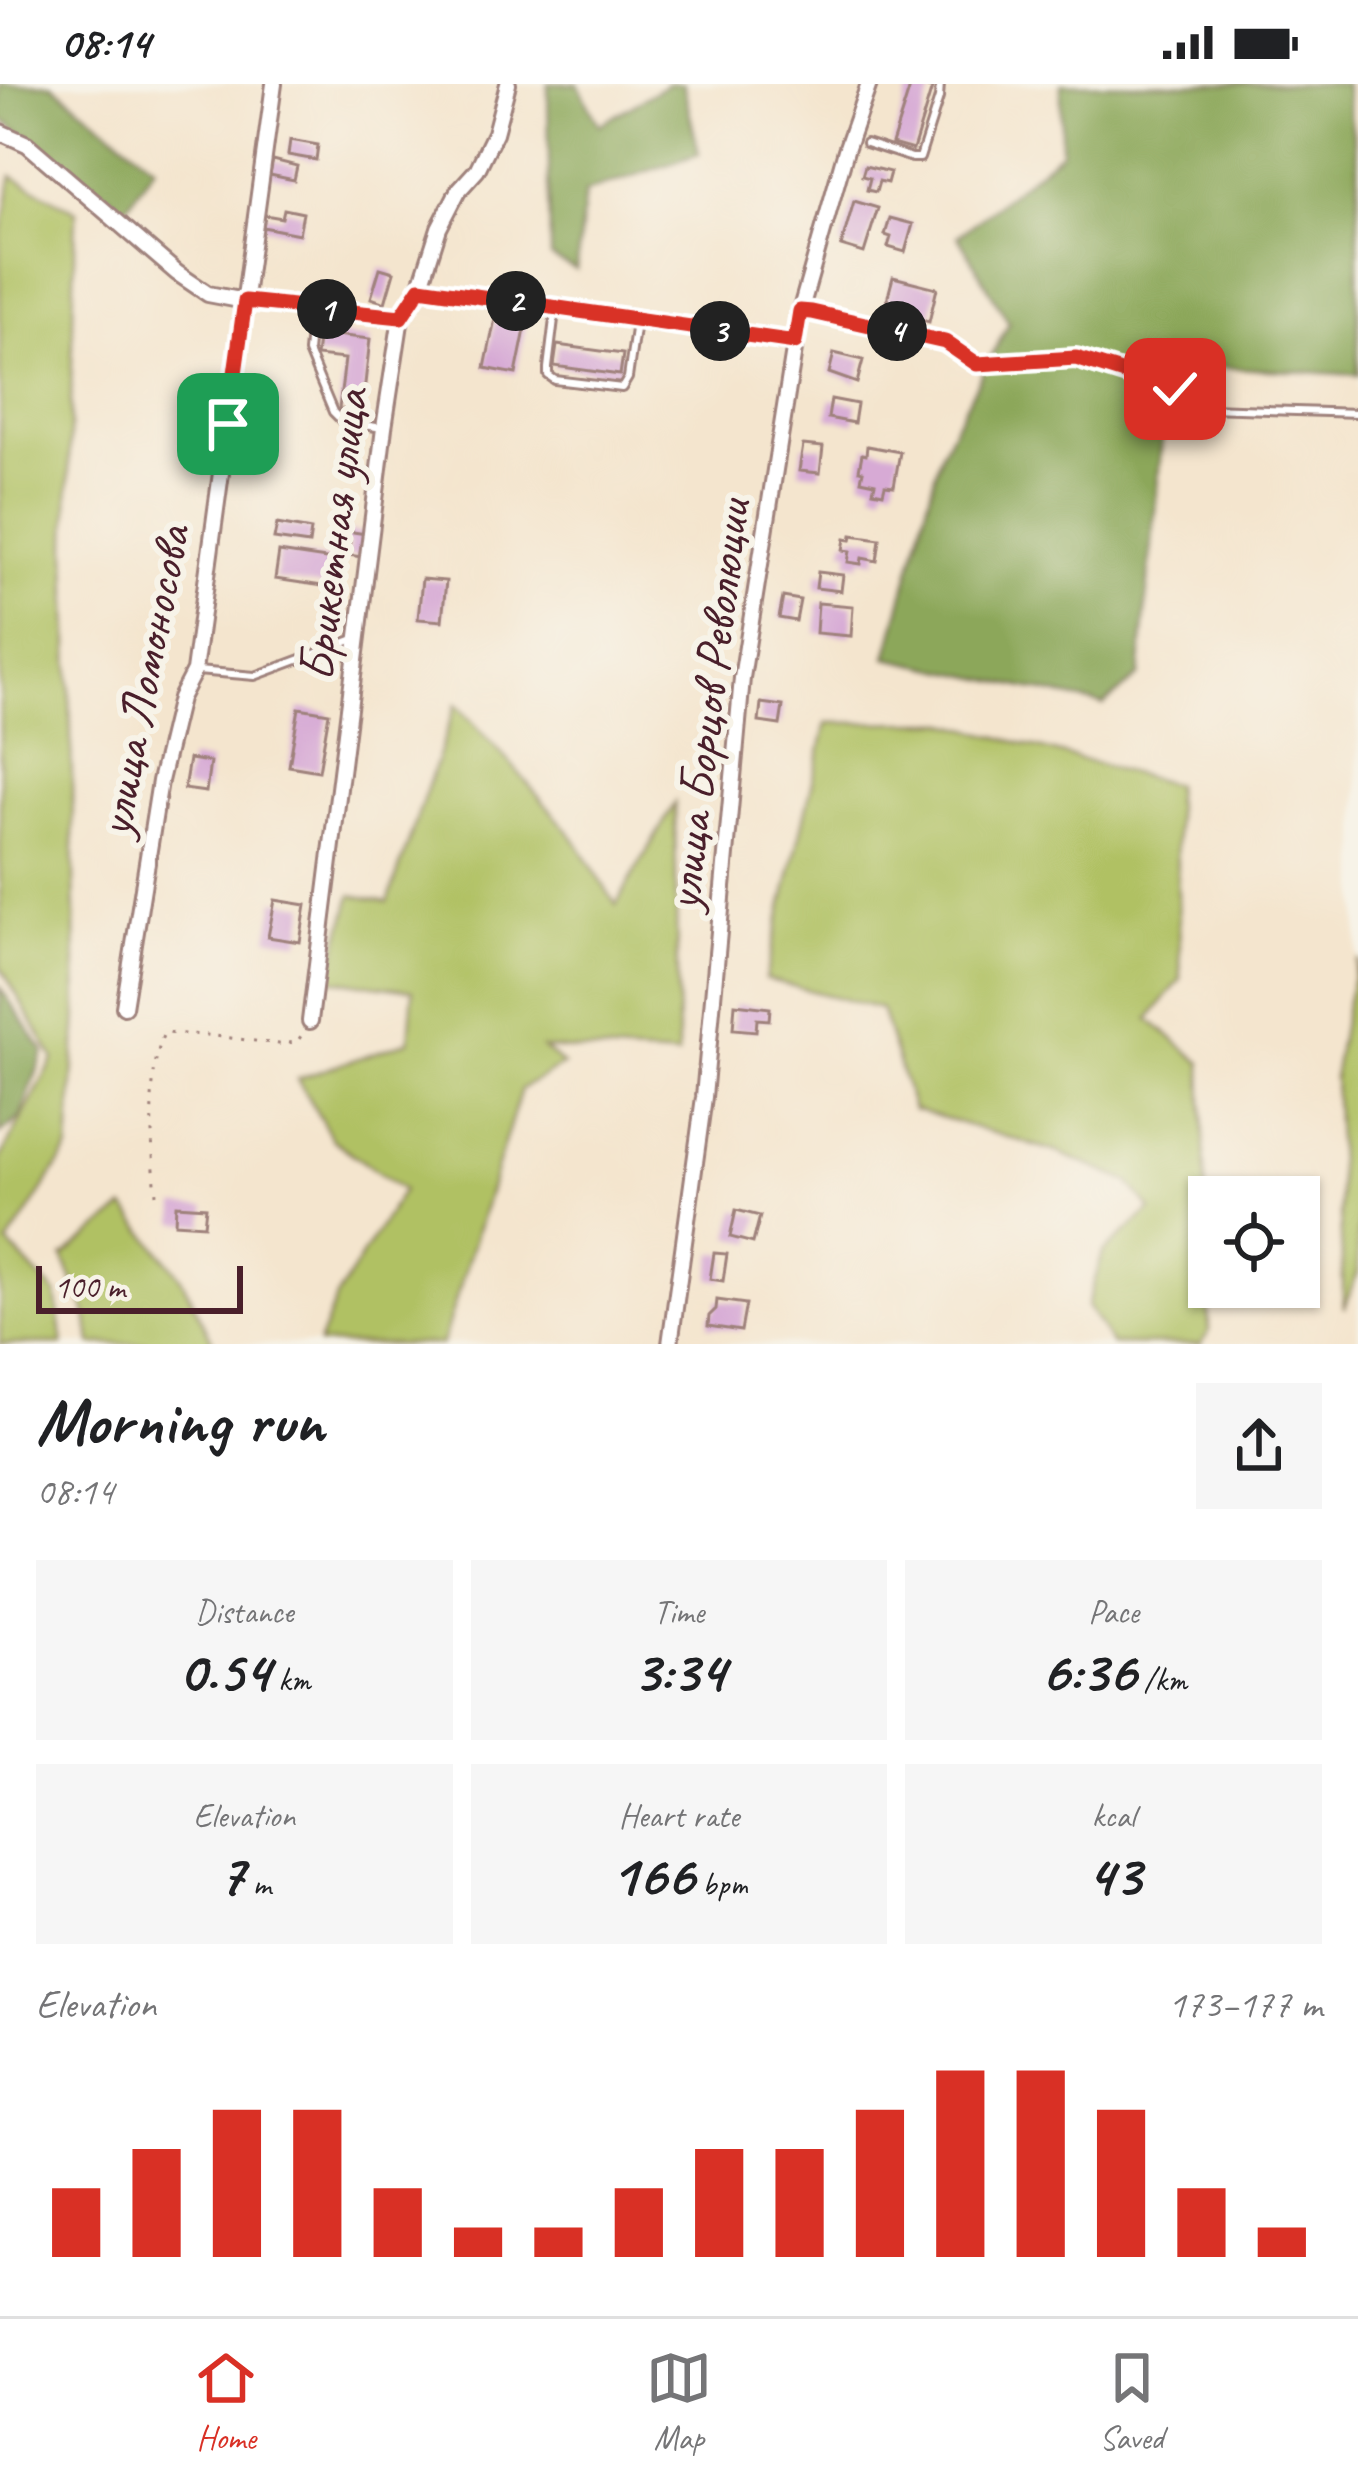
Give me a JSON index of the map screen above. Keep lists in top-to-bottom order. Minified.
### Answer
{"streets":{"street":["Брикетная улица","улица Ломоносова","улица Борцов Революции"]},"scale_bar":"100 m","page":{"status":"08:14","pins":["2","1","3","4"],"scale":"100 m","heading":["Morning run","08:14"],"stats":[["Distance","0.54 km"],["Time","3:34"],["Pace","6:36 /km"],["Elevation","7 m"],["Heart rate","166 bpm"],["kcal","43"]],"chart":["Elevation","173–177 m"],"tabs":["Home","Map","Saved"]}}
